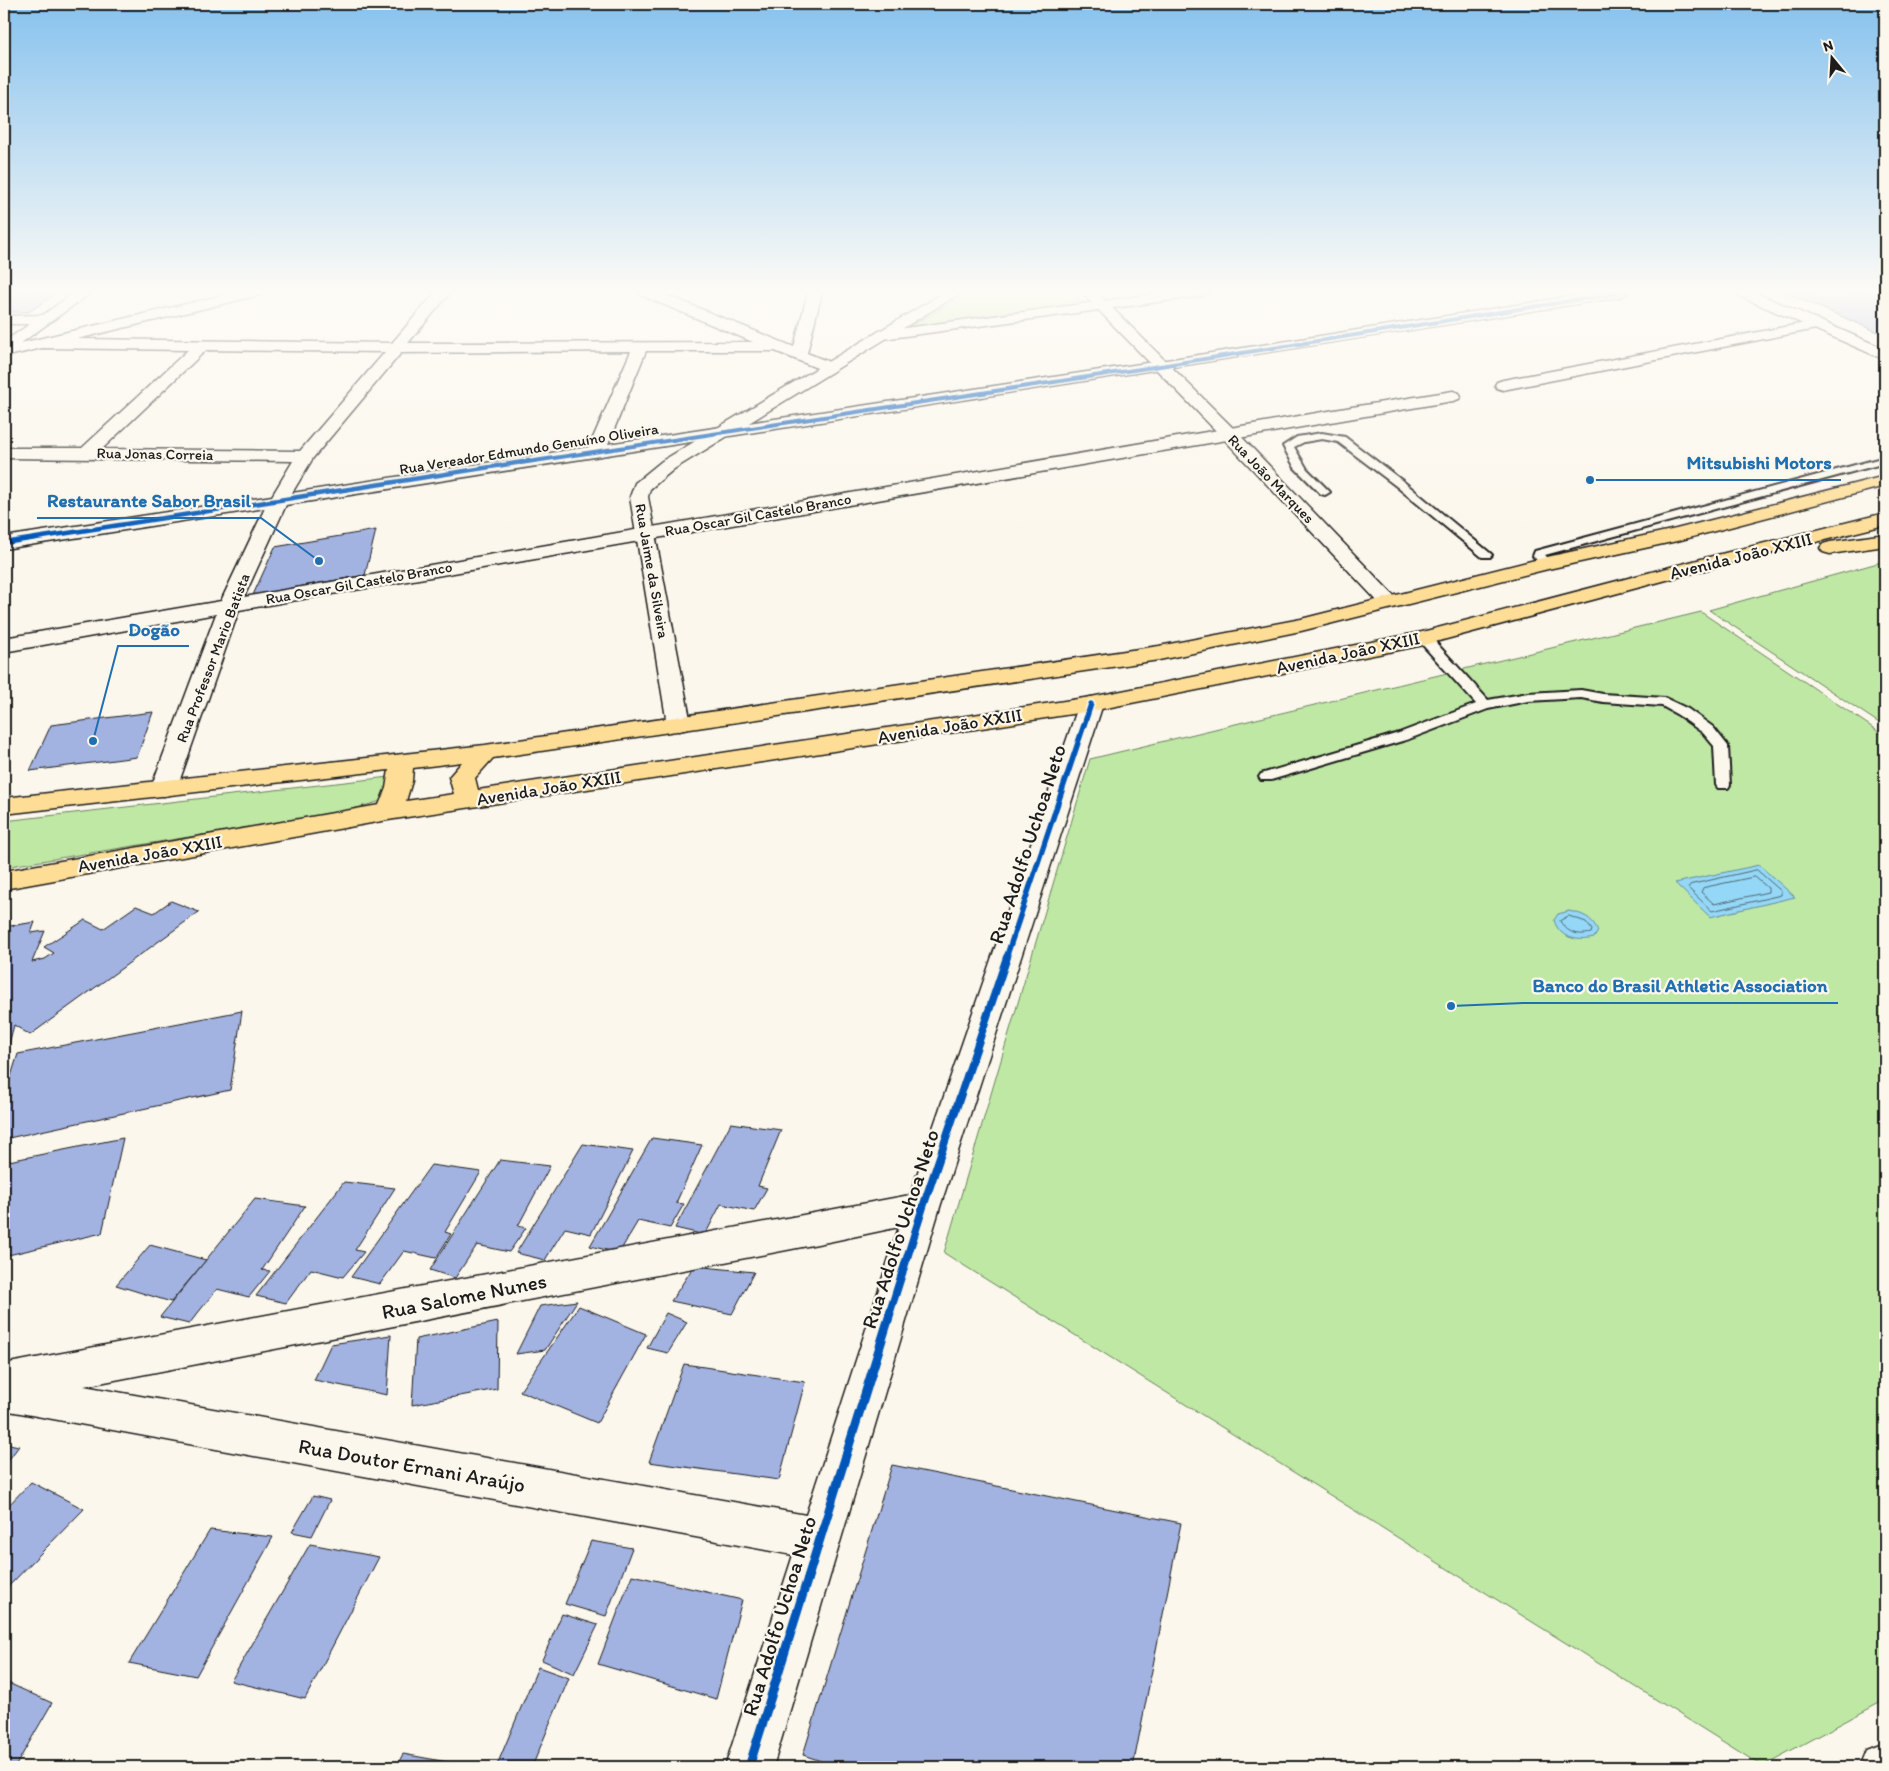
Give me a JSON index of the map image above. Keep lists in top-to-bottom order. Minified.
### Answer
{"streets":{"main road":["Avenida João XXIII"],"street":["Rua Vereador Edmundo Genuíno Oliveira","Rua Jonas Correia","Rua João Marques","Rua Oscar Gil Castelo Branco","Rua Jaime da Silveira","Rua Professor Mario Batista","Rua Adolfo Uchoa Neto","Rua Salome Nunes","Rua Doutor Ernani Araújo"]},"crossings":[["Rua Vereador Edmundo Genuíno Oliveira","Rua Jaime da Silveira"],["Rua Vereador Edmundo Genuíno Oliveira","Rua Professor Mario Batista"],["Rua Jonas Correia","Rua Professor Mario Batista"],["Rua João Marques","Rua Oscar Gil Castelo Branco"],["Rua João Marques","Avenida João XXIII"],["Rua Oscar Gil Castelo Branco","Rua Jaime da Silveira"],["Rua Oscar Gil Castelo Branco","Rua Professor Mario Batista"],["Avenida João XXIII","Rua Jaime da Silveira"],["Avenida João XXIII","Rua Professor Mario Batista"],["Avenida João XXIII","Rua Adolfo Uchoa Neto"],["Rua Adolfo Uchoa Neto","Rua Salome Nunes"],["Rua Adolfo Uchoa Neto","Rua Doutor Ernani Araújo"]],"places":["Mitsubishi Motors","Restaurante Sabor Brasil","Dogão","Banco do Brasil Athletic Association"],"north":"top"}
